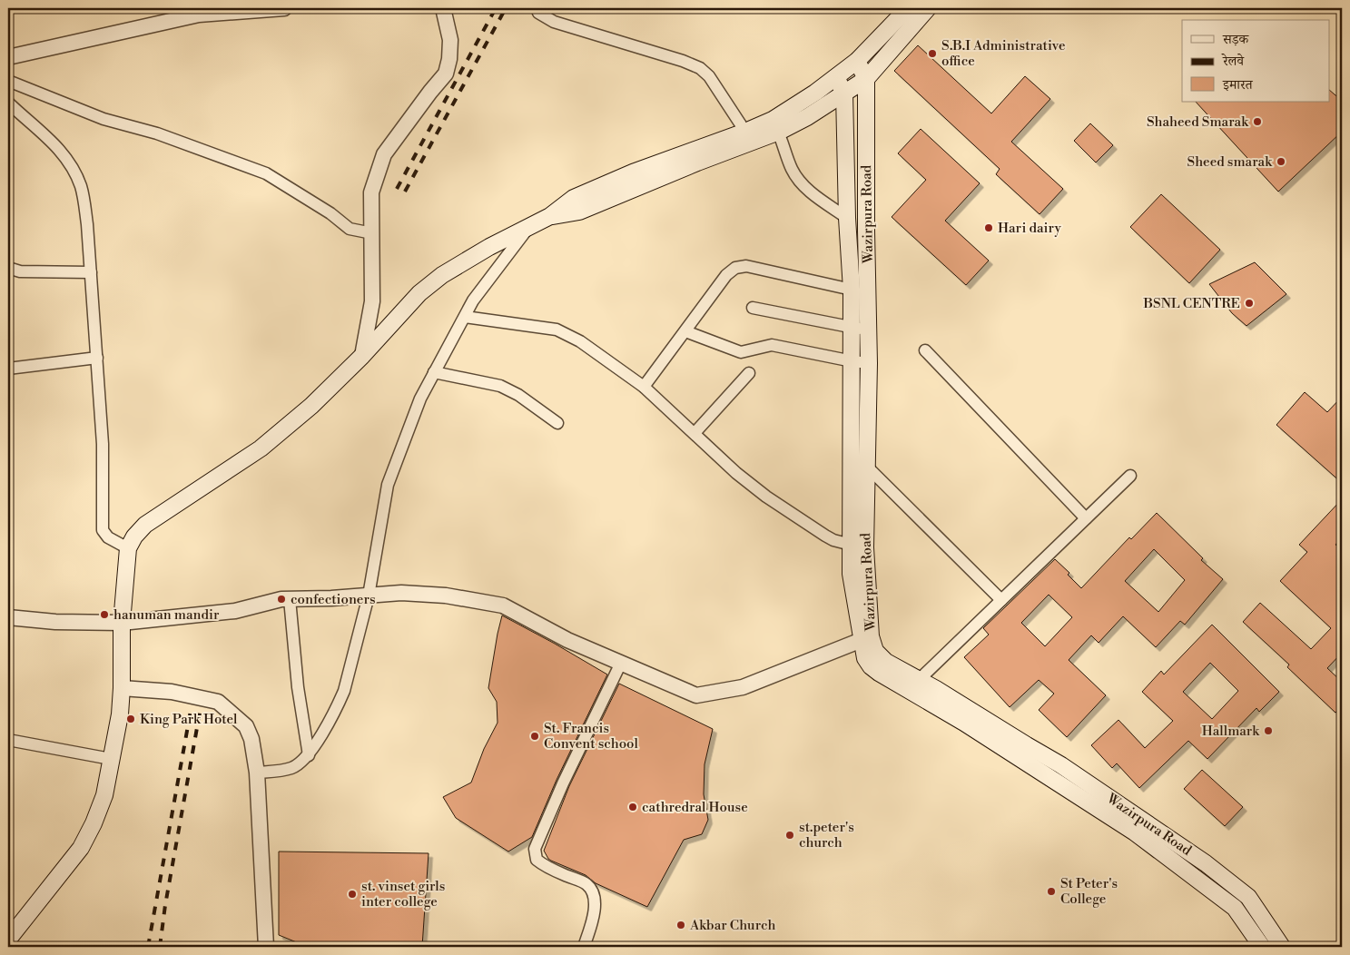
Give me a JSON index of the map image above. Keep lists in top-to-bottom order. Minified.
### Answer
{"streets":{"main road":["Wazirpura Road"]},"places":["S.B.I Administrative office","Shaheed Smarak","Sheed smarak","Hari dairy","BSNL CENTRE","confectioners","hanuman mandir","King Park Hotel","Hallmark","St. Francis Convent school","cathredral House","st.peter's church","St Peter's College","st. vinset girls inter college","Akbar Church"],"legend":["सड़क","रेलवे","इमारत"]}
